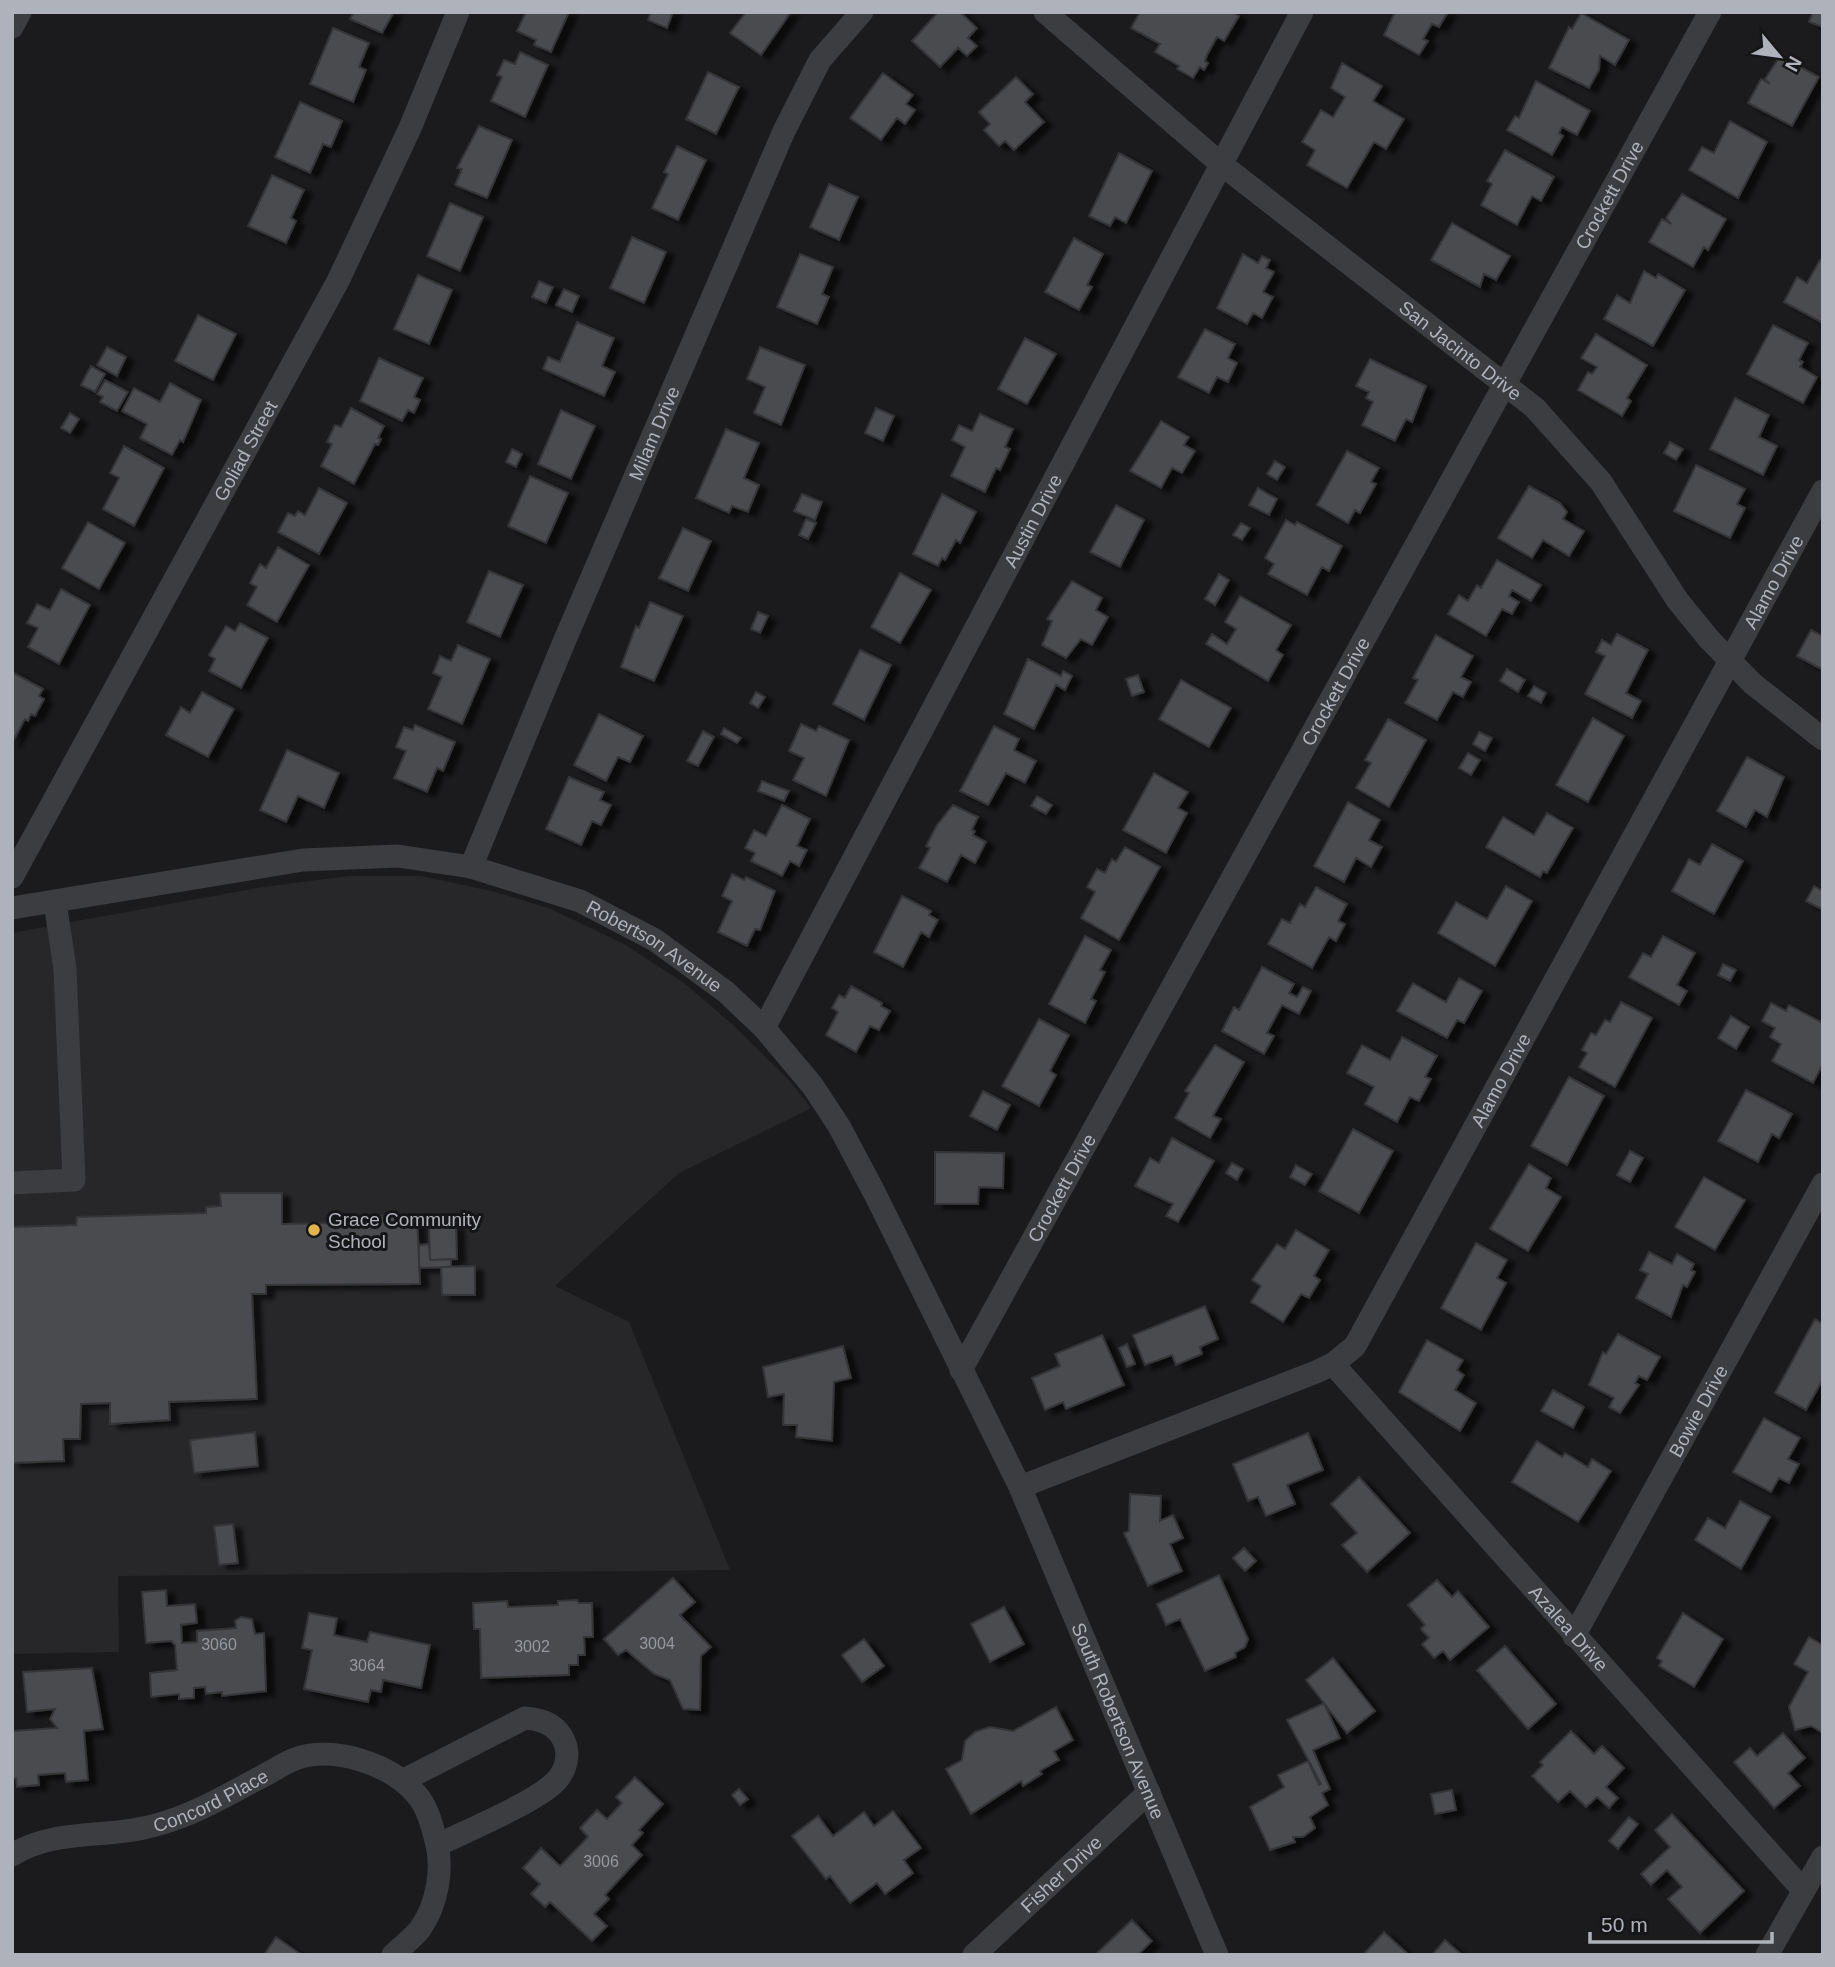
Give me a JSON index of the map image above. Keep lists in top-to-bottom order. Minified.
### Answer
{"streets":{"street":["Crockett Drive","San Jacinto Drive","Milam Drive","Goliad Street","Austin Drive","Alamo Drive","Robertson Avenue","Bowie Drive","Azalea Drive","South Robertson Avenue","Concord Place","Fisher Drive"]},"crossings":[["Crockett Drive","San Jacinto Drive"],["Crockett Drive","Robertson Avenue"],["San Jacinto Drive","Austin Drive"],["San Jacinto Drive","Alamo Drive"],["Milam Drive","Robertson Avenue"],["Austin Drive","Robertson Avenue"],["Alamo Drive","Robertson Avenue"],["Alamo Drive","Azalea Drive"],["Alamo Drive","South Robertson Avenue"],["Robertson Avenue","South Robertson Avenue"],["Bowie Drive","Azalea Drive"],["South Robertson Avenue","Fisher Drive"]],"places":["Grace Community School"],"house_numbers":["3004","3060","3002","3064","3006"],"scale_bar":"50 m","north":"bottom right"}
